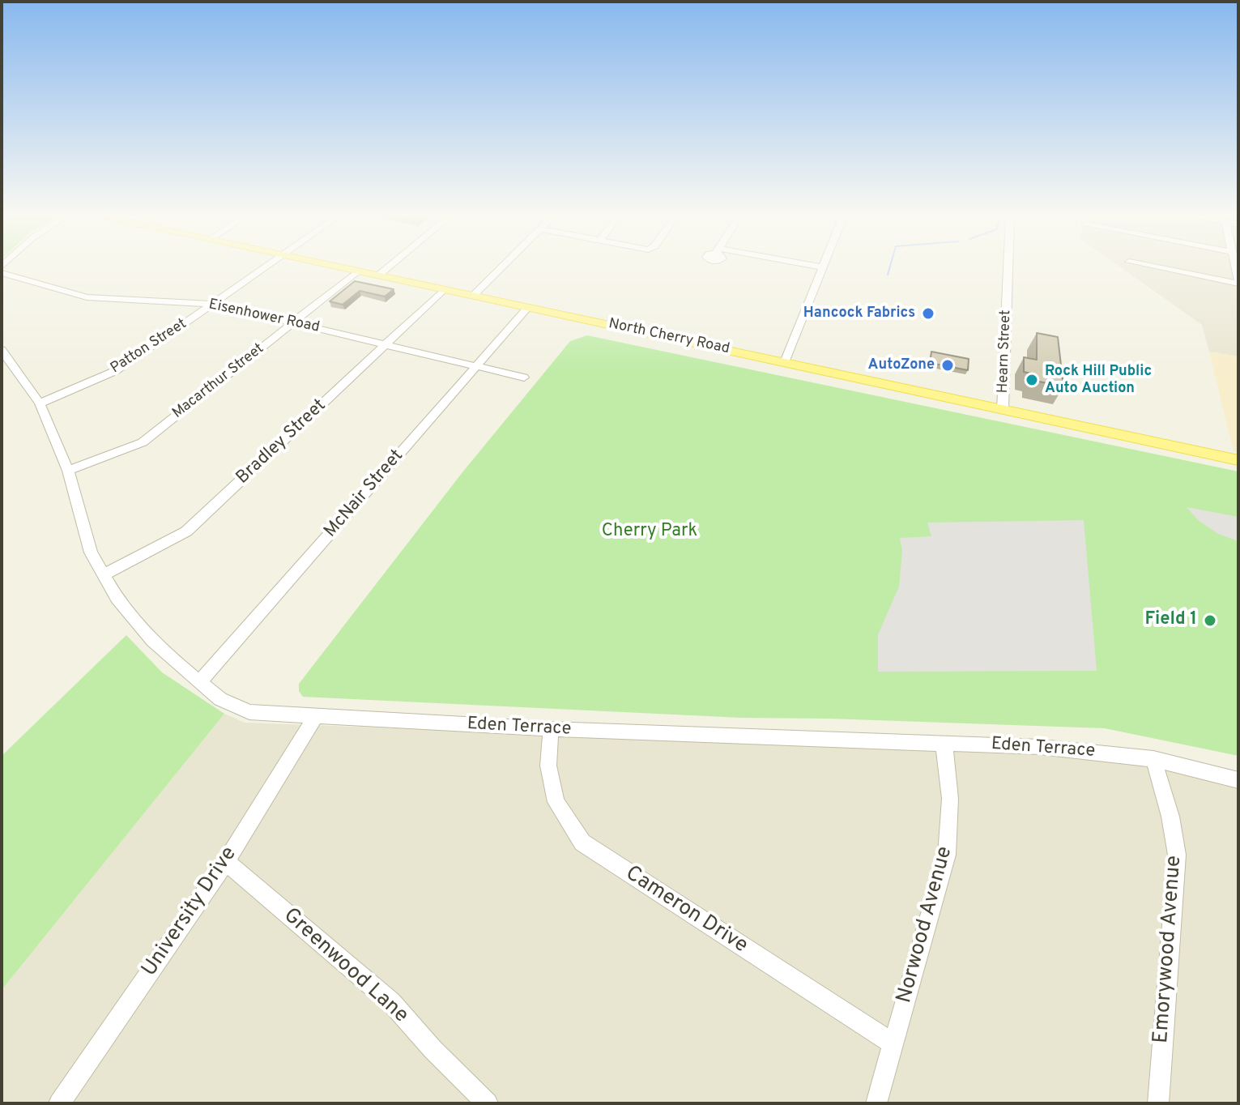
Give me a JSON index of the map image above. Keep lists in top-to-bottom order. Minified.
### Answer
{"streets":{"main road":["North Cherry Road"],"street":["Eisenhower Road","Patton Street","Hearn Street","Macarthur Street","Bradley Street","McNair Street","Eden Terrace","Cameron Drive","University Drive","Norwood Avenue","Emorywood Avenue","Greenwood Lane"]},"crossings":[["Eisenhower Road","Patton Street"],["Eisenhower Road","Macarthur Street"],["Eisenhower Road","Bradley Street"],["Eisenhower Road","McNair Street"],["North Cherry Road","Hearn Street"],["North Cherry Road","Macarthur Street"],["North Cherry Road","Bradley Street"],["North Cherry Road","McNair Street"],["Patton Street","Eden Terrace"],["Macarthur Street","Eden Terrace"],["Bradley Street","Eden Terrace"],["McNair Street","Eden Terrace"],["Eden Terrace","Cameron Drive"],["Eden Terrace","University Drive"],["Eden Terrace","Norwood Avenue"],["Eden Terrace","Emorywood Avenue"],["Cameron Drive","Norwood Avenue"],["University Drive","Greenwood Lane"]],"parks":["Cherry Park"],"places":["Hancock Fabrics","AutoZone","Rock Hill Public Auto Auction","Field 1"]}
